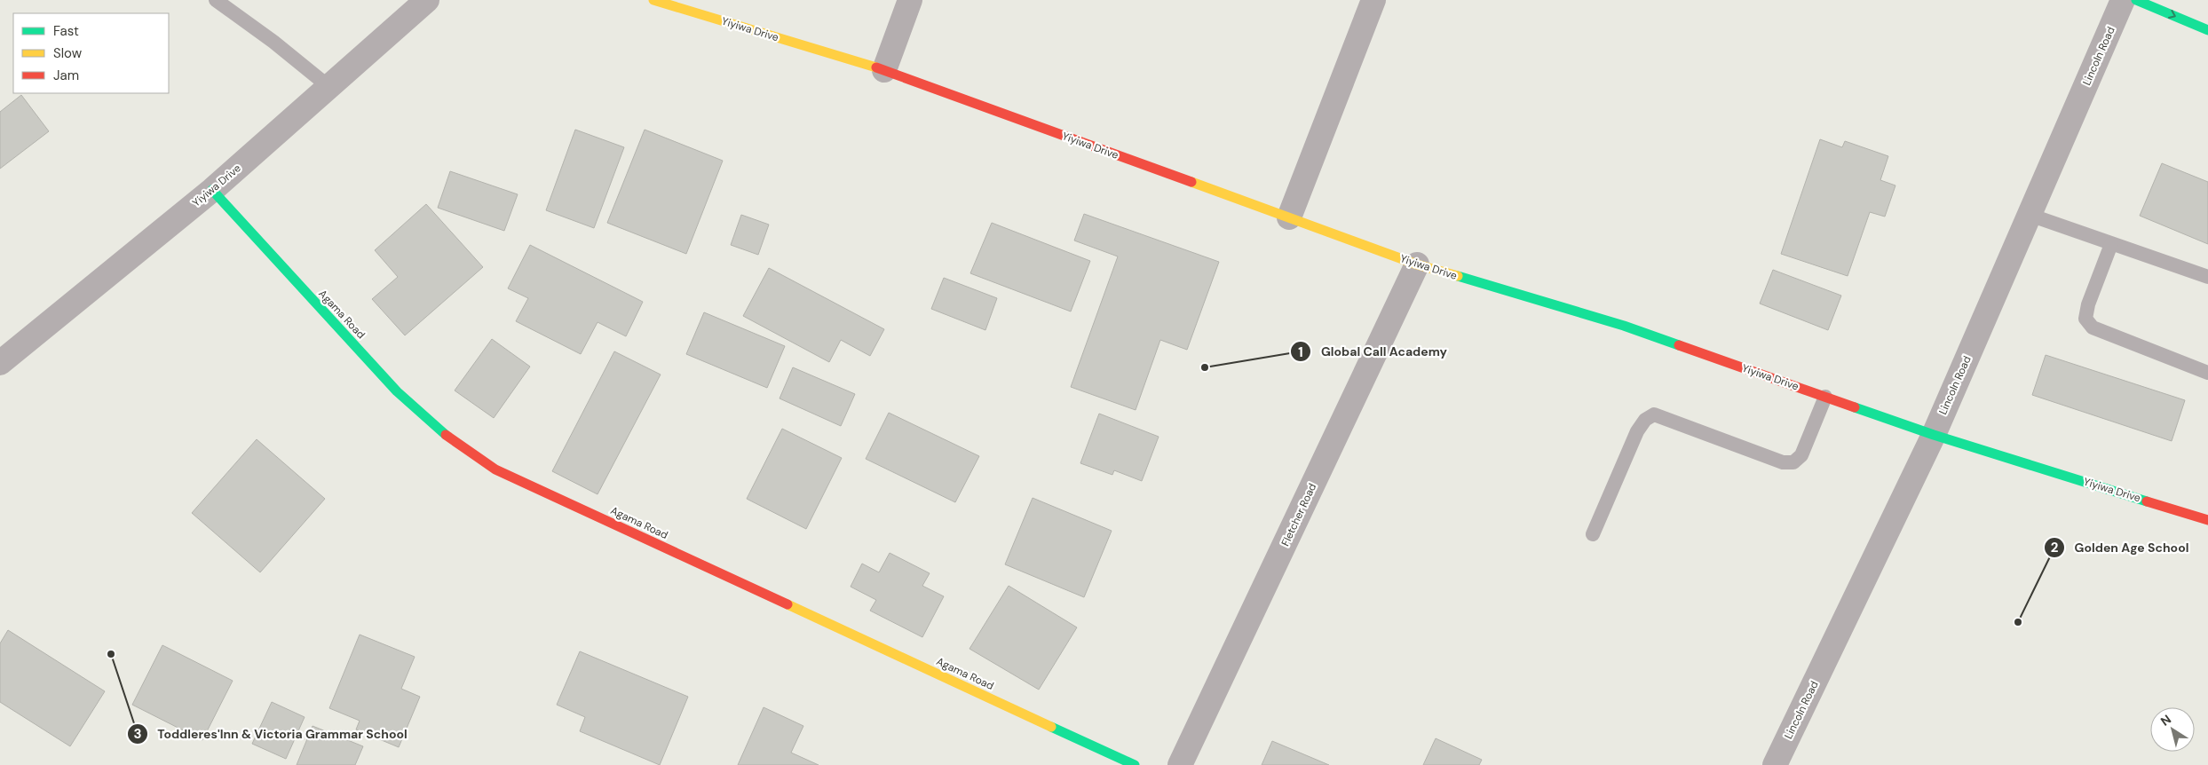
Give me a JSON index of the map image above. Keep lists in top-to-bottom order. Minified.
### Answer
{"streets":{"street":["Yiyiwa Drive","Lincoln Road","Agama Road","Fletcher Road"]},"crossings":[["Yiyiwa Drive","Lincoln Road"],["Yiyiwa Drive","Agama Road"],["Yiyiwa Drive","Fletcher Road"]],"places":["Global Call Academy","Golden Age School","Toddleres'Inn & Victoria Grammar School"],"legend":["Fast","Slow","Jam"],"north":"top left"}
